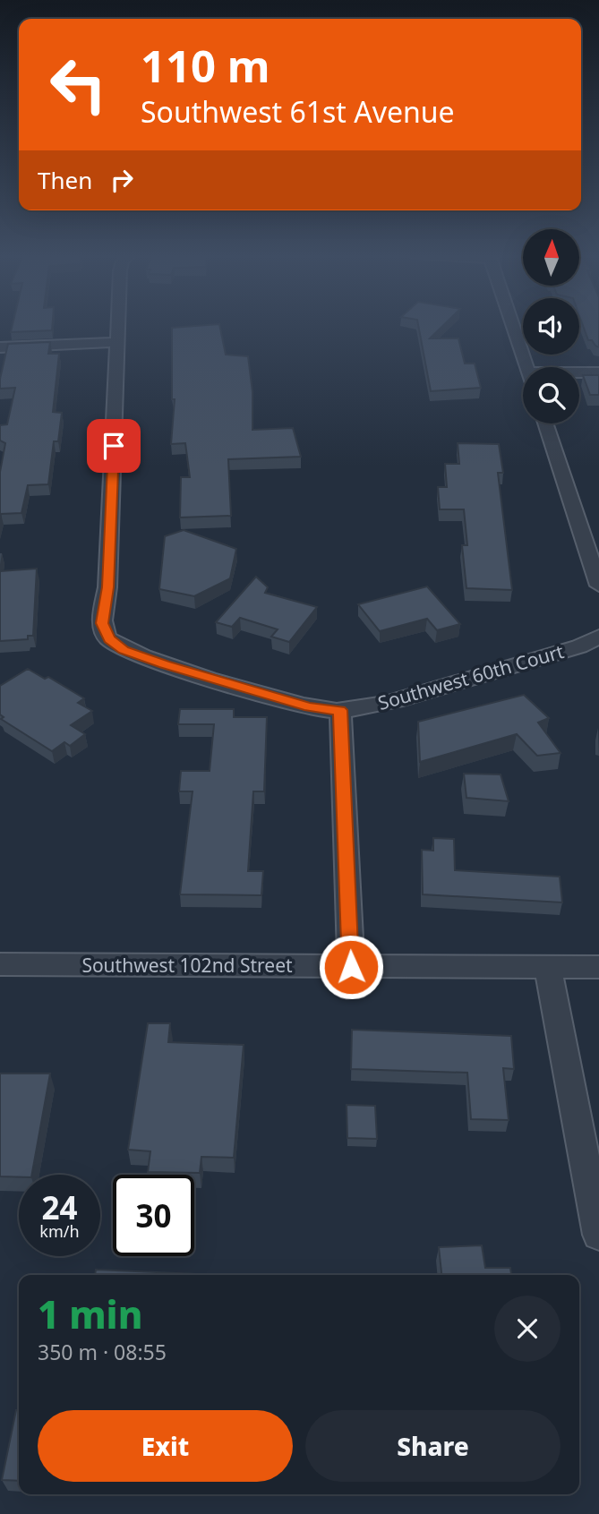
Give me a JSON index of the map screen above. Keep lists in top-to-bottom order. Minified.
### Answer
{"streets":{"street":["Southwest 60th Court","Southwest 102nd Street"]},"north":"top","page":{"turn":["110 m","Southwest 61st Avenue"],"then":"Then","speed":"24 km/h","limit":"30","heading":["1 min","350 m · 08:55"],"buttons":["Exit","Share"]}}
